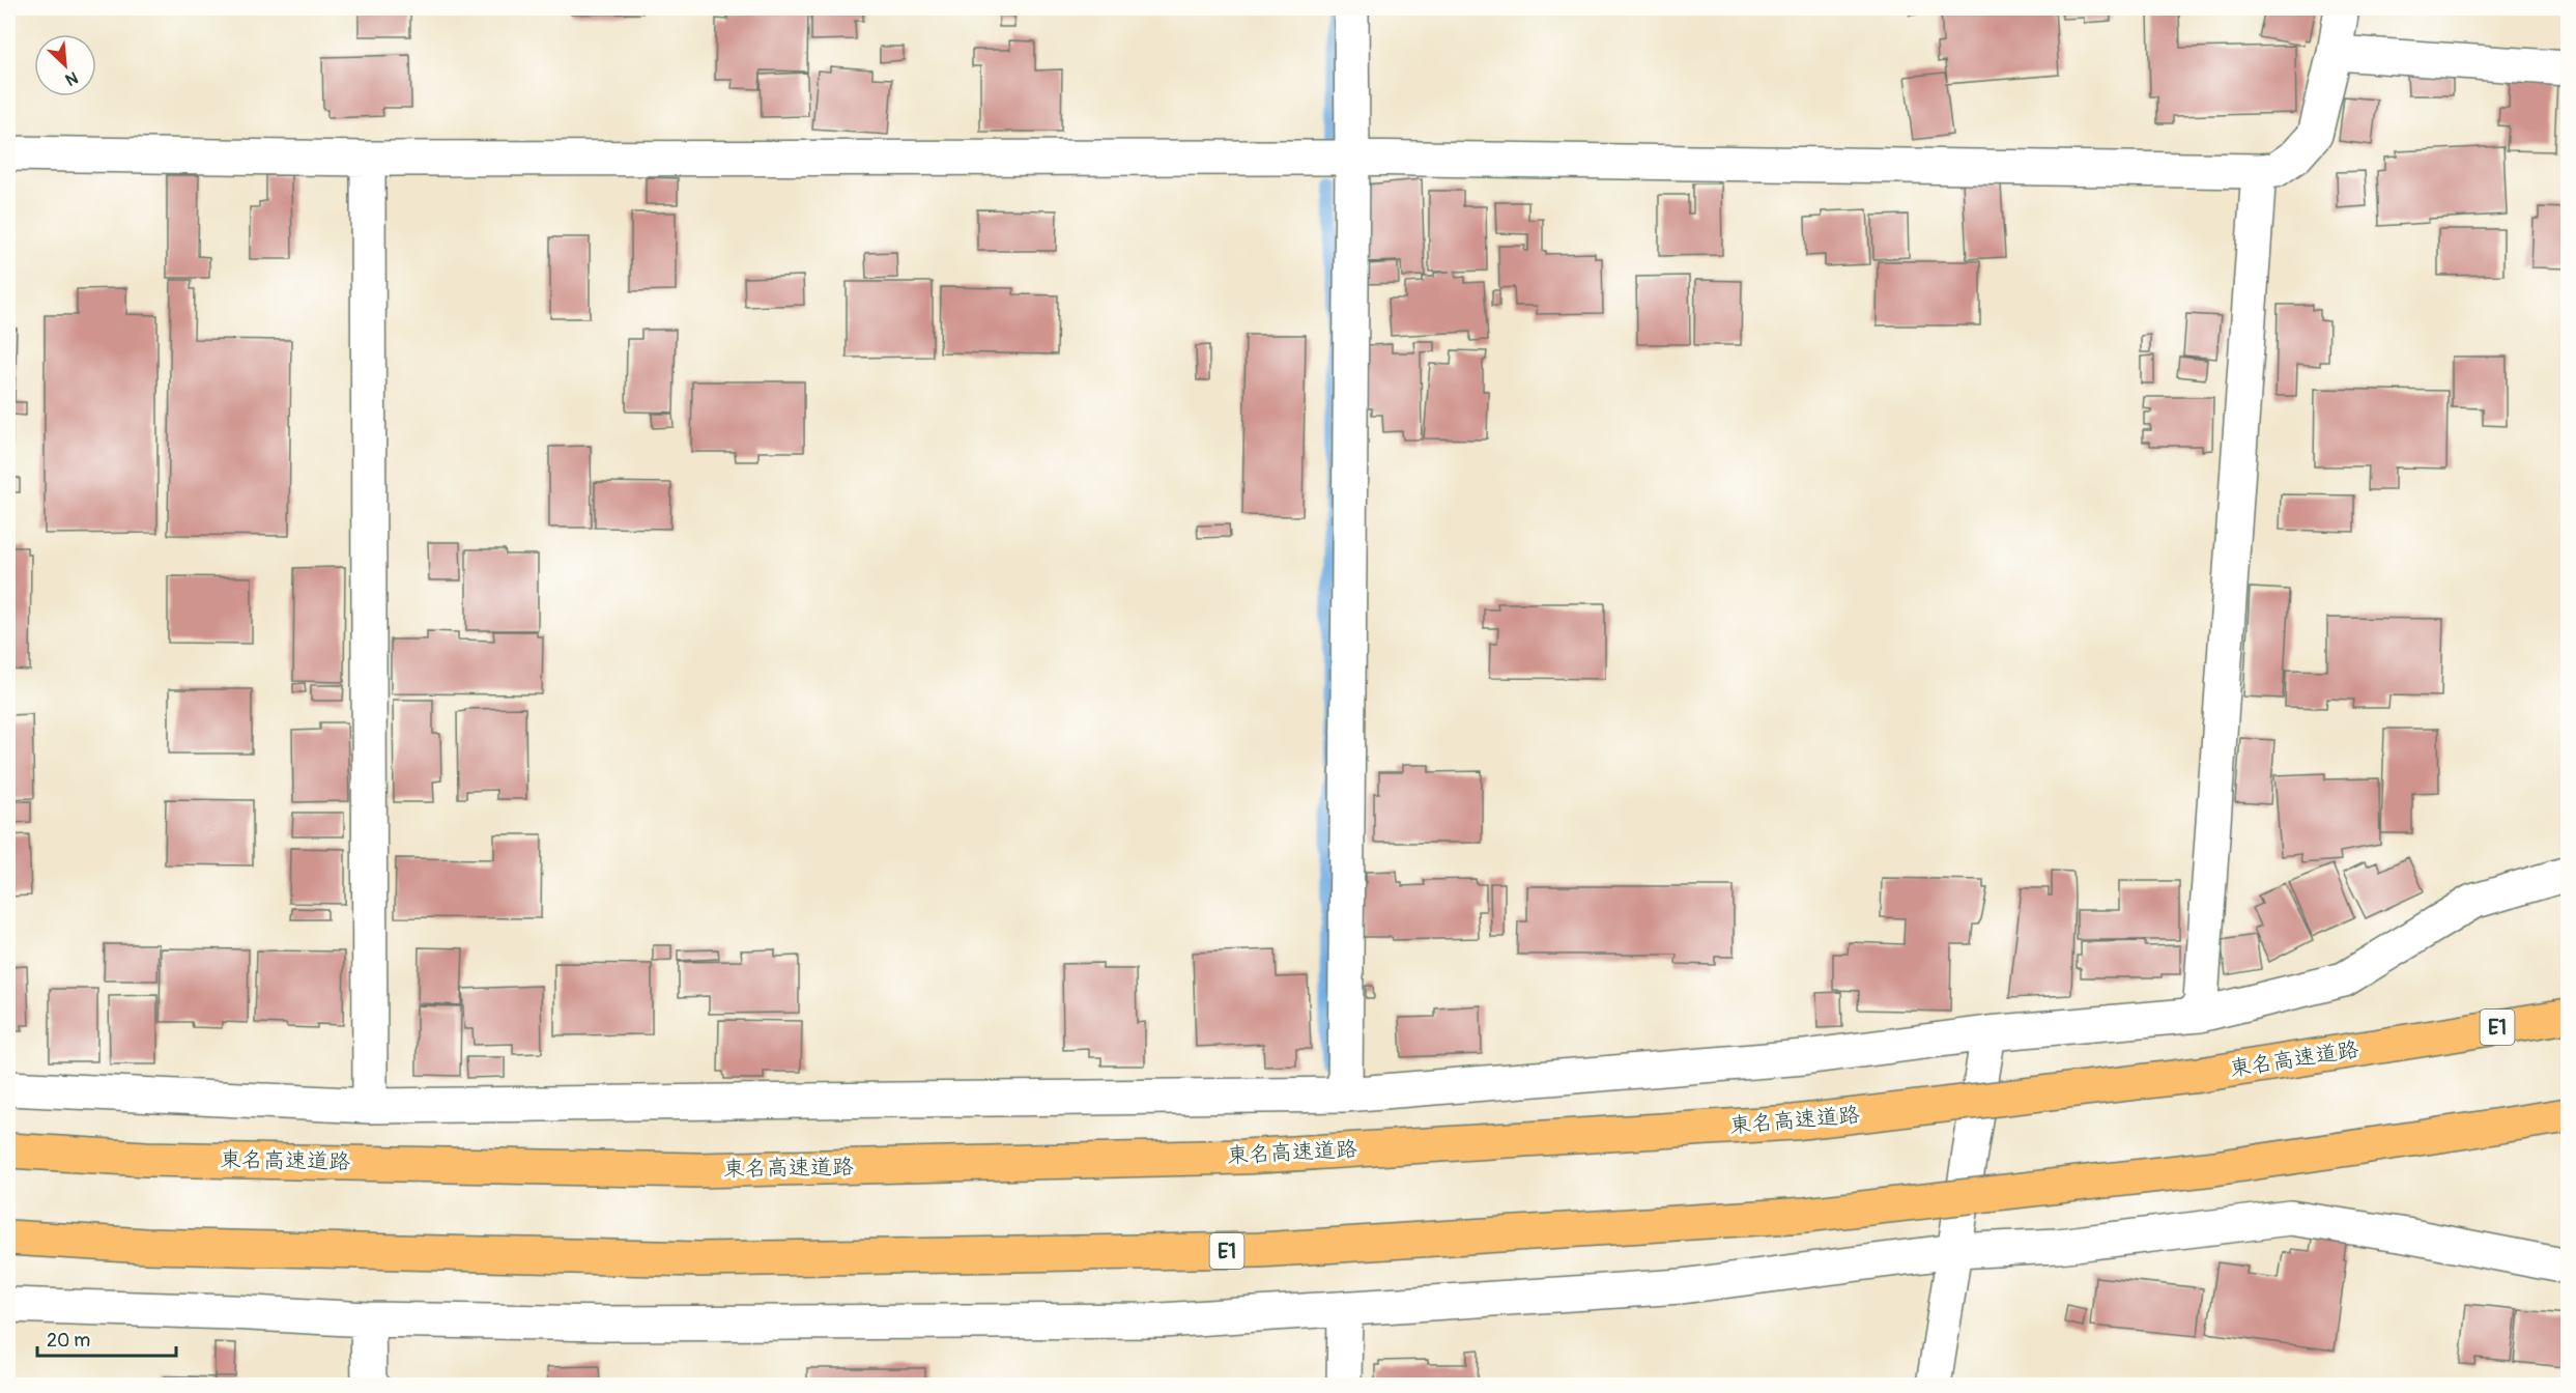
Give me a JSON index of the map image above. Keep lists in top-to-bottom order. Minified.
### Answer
{"streets":{"highway":["E1","東名高速道路"]},"scale_bar":"20 m","north":"bottom right"}
